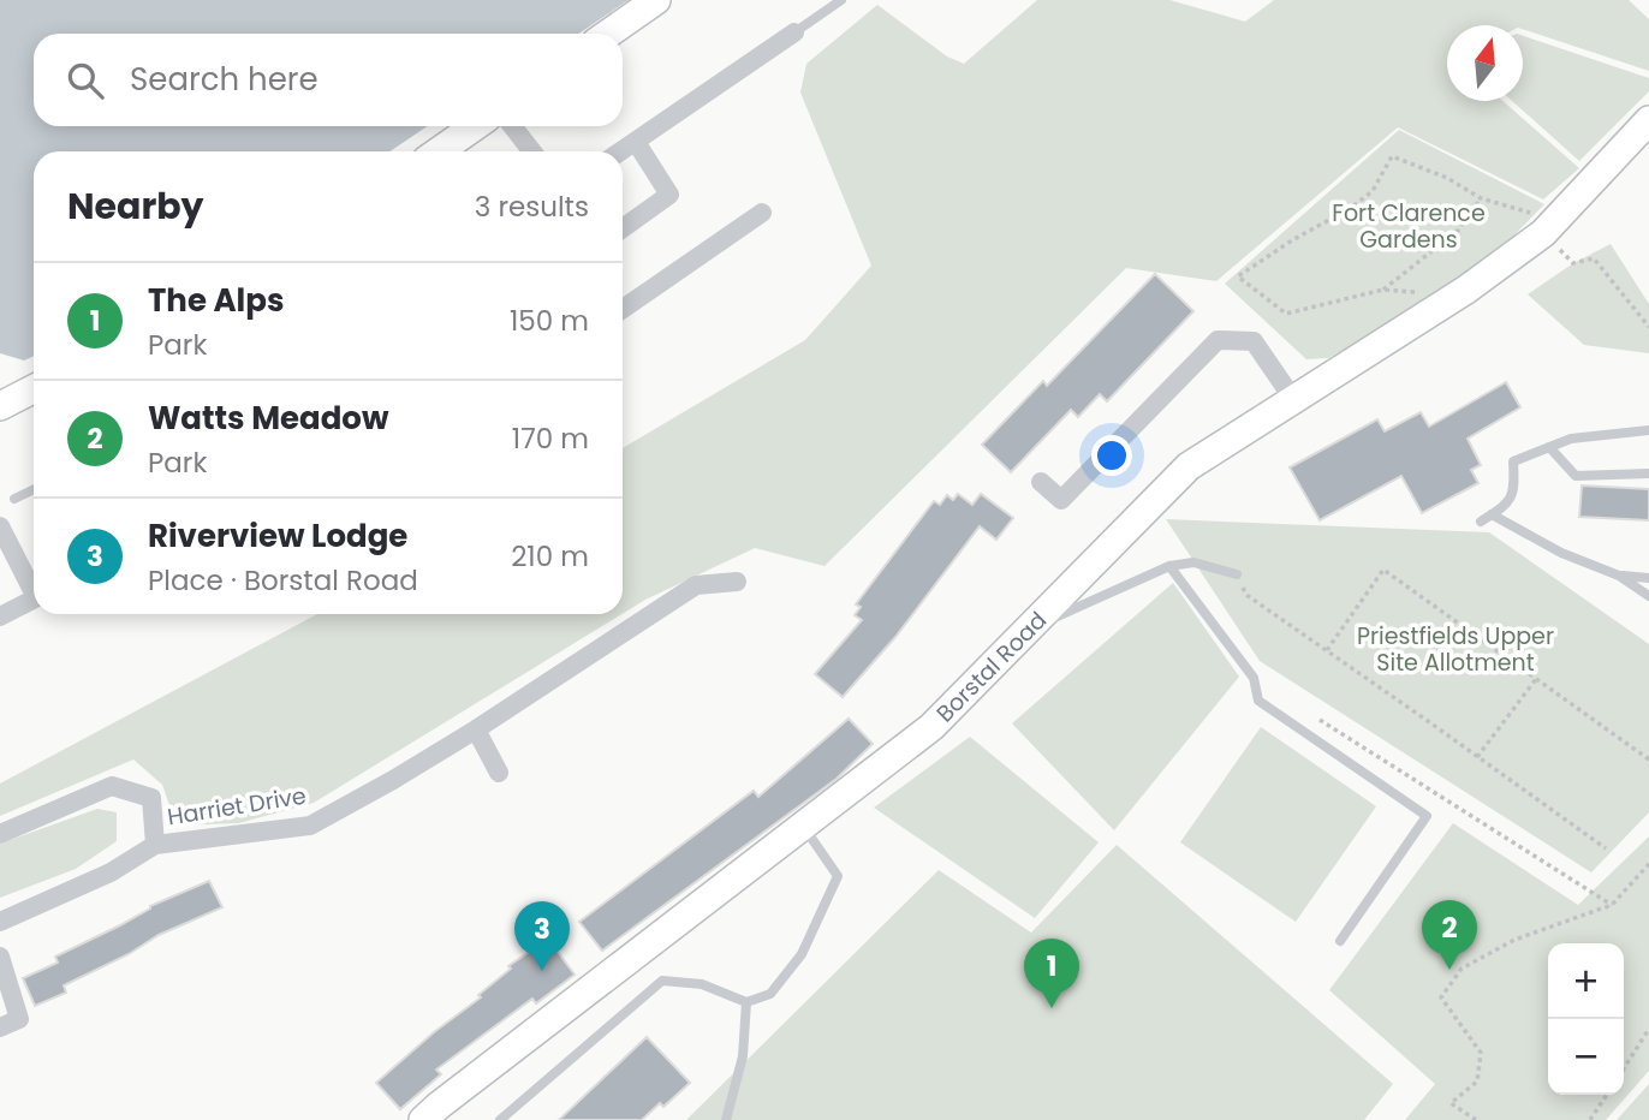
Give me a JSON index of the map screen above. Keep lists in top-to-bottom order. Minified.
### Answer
{"streets":{"street":["Borstal Road","Harriet Drive"]},"parks":["Fort Clarence Gardens","Priestfields Upper Site Allotment"],"north":"top","page":{"search":"Search here","heading":["Nearby","3 results"],"list":[{"mark":"1","name":"The Alps","note":"Park","value":"150 m"},{"mark":"2","name":"Watts Meadow","note":"Park","value":"170 m"},{"mark":"3","name":"Riverview Lodge","note":"Place · Borstal Road","value":"210 m"}],"pins":["2","3","1"],"map_buttons":["+","−"]}}
